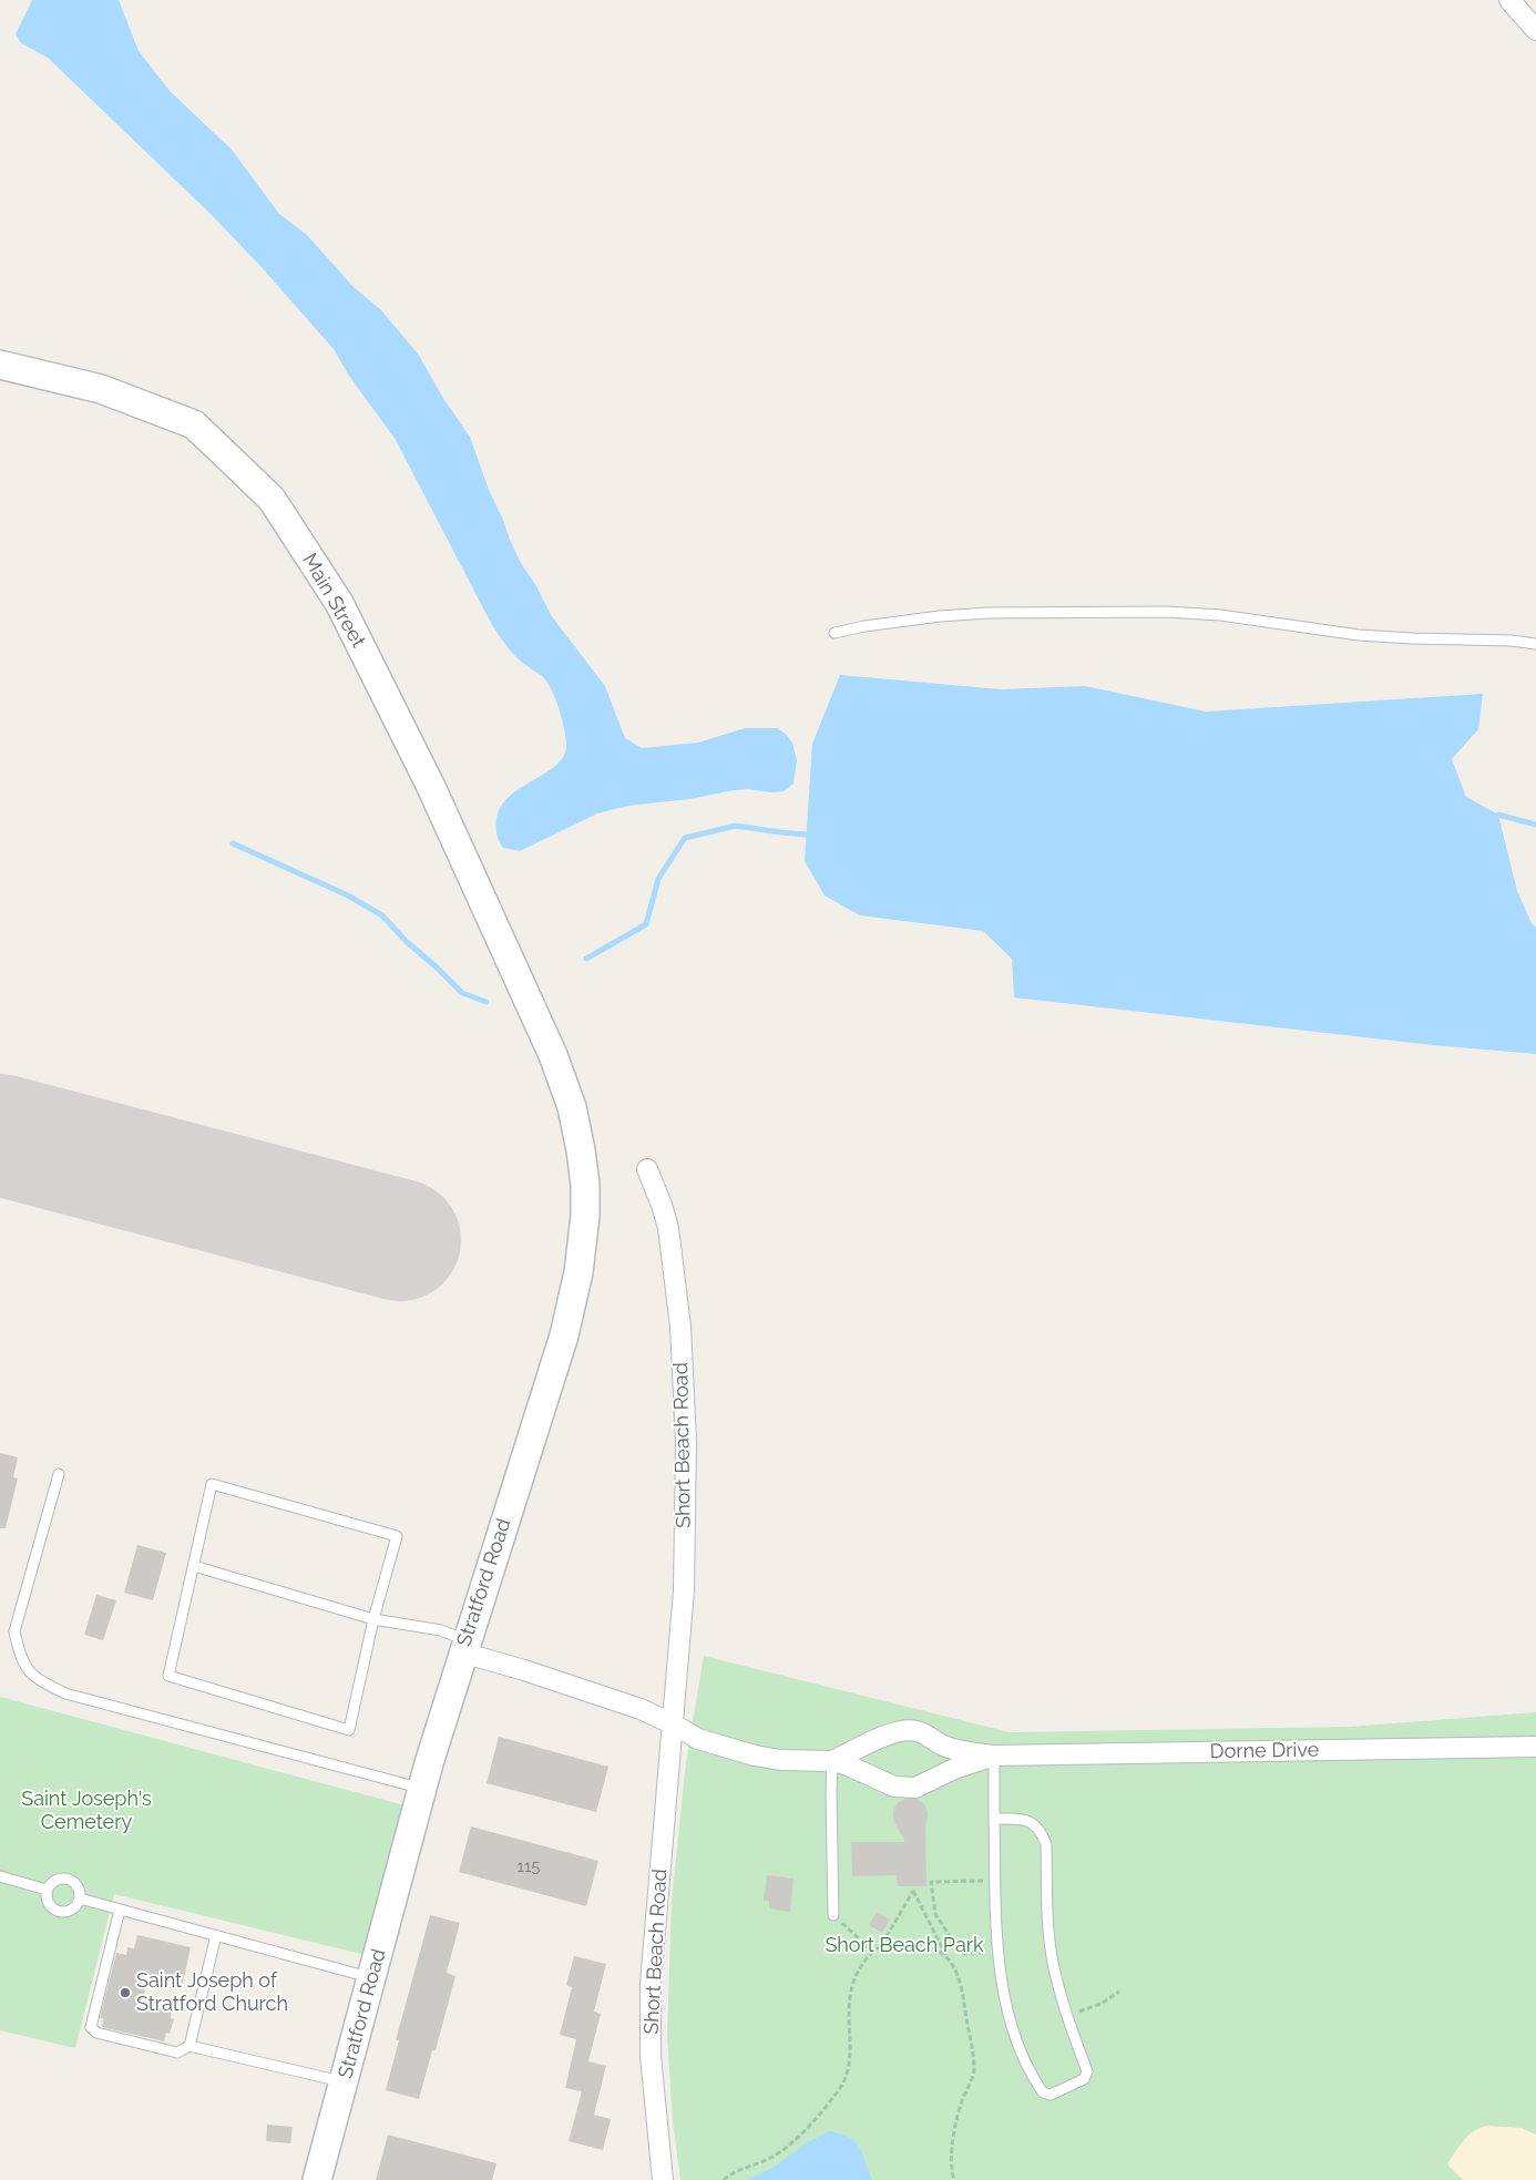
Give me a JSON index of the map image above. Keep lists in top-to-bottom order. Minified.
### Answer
{"streets":{"main road":["Main Street","Stratford Road"],"street":["Short Beach Road","Dorne Drive"]},"crossings":[["Main Street","Stratford Road"],["Short Beach Road","Dorne Drive"]],"parks":["Saint Joseph's Cemetery","Short Beach Park"],"places":["Saint Joseph of Stratford Church"],"house_numbers":["115"]}
